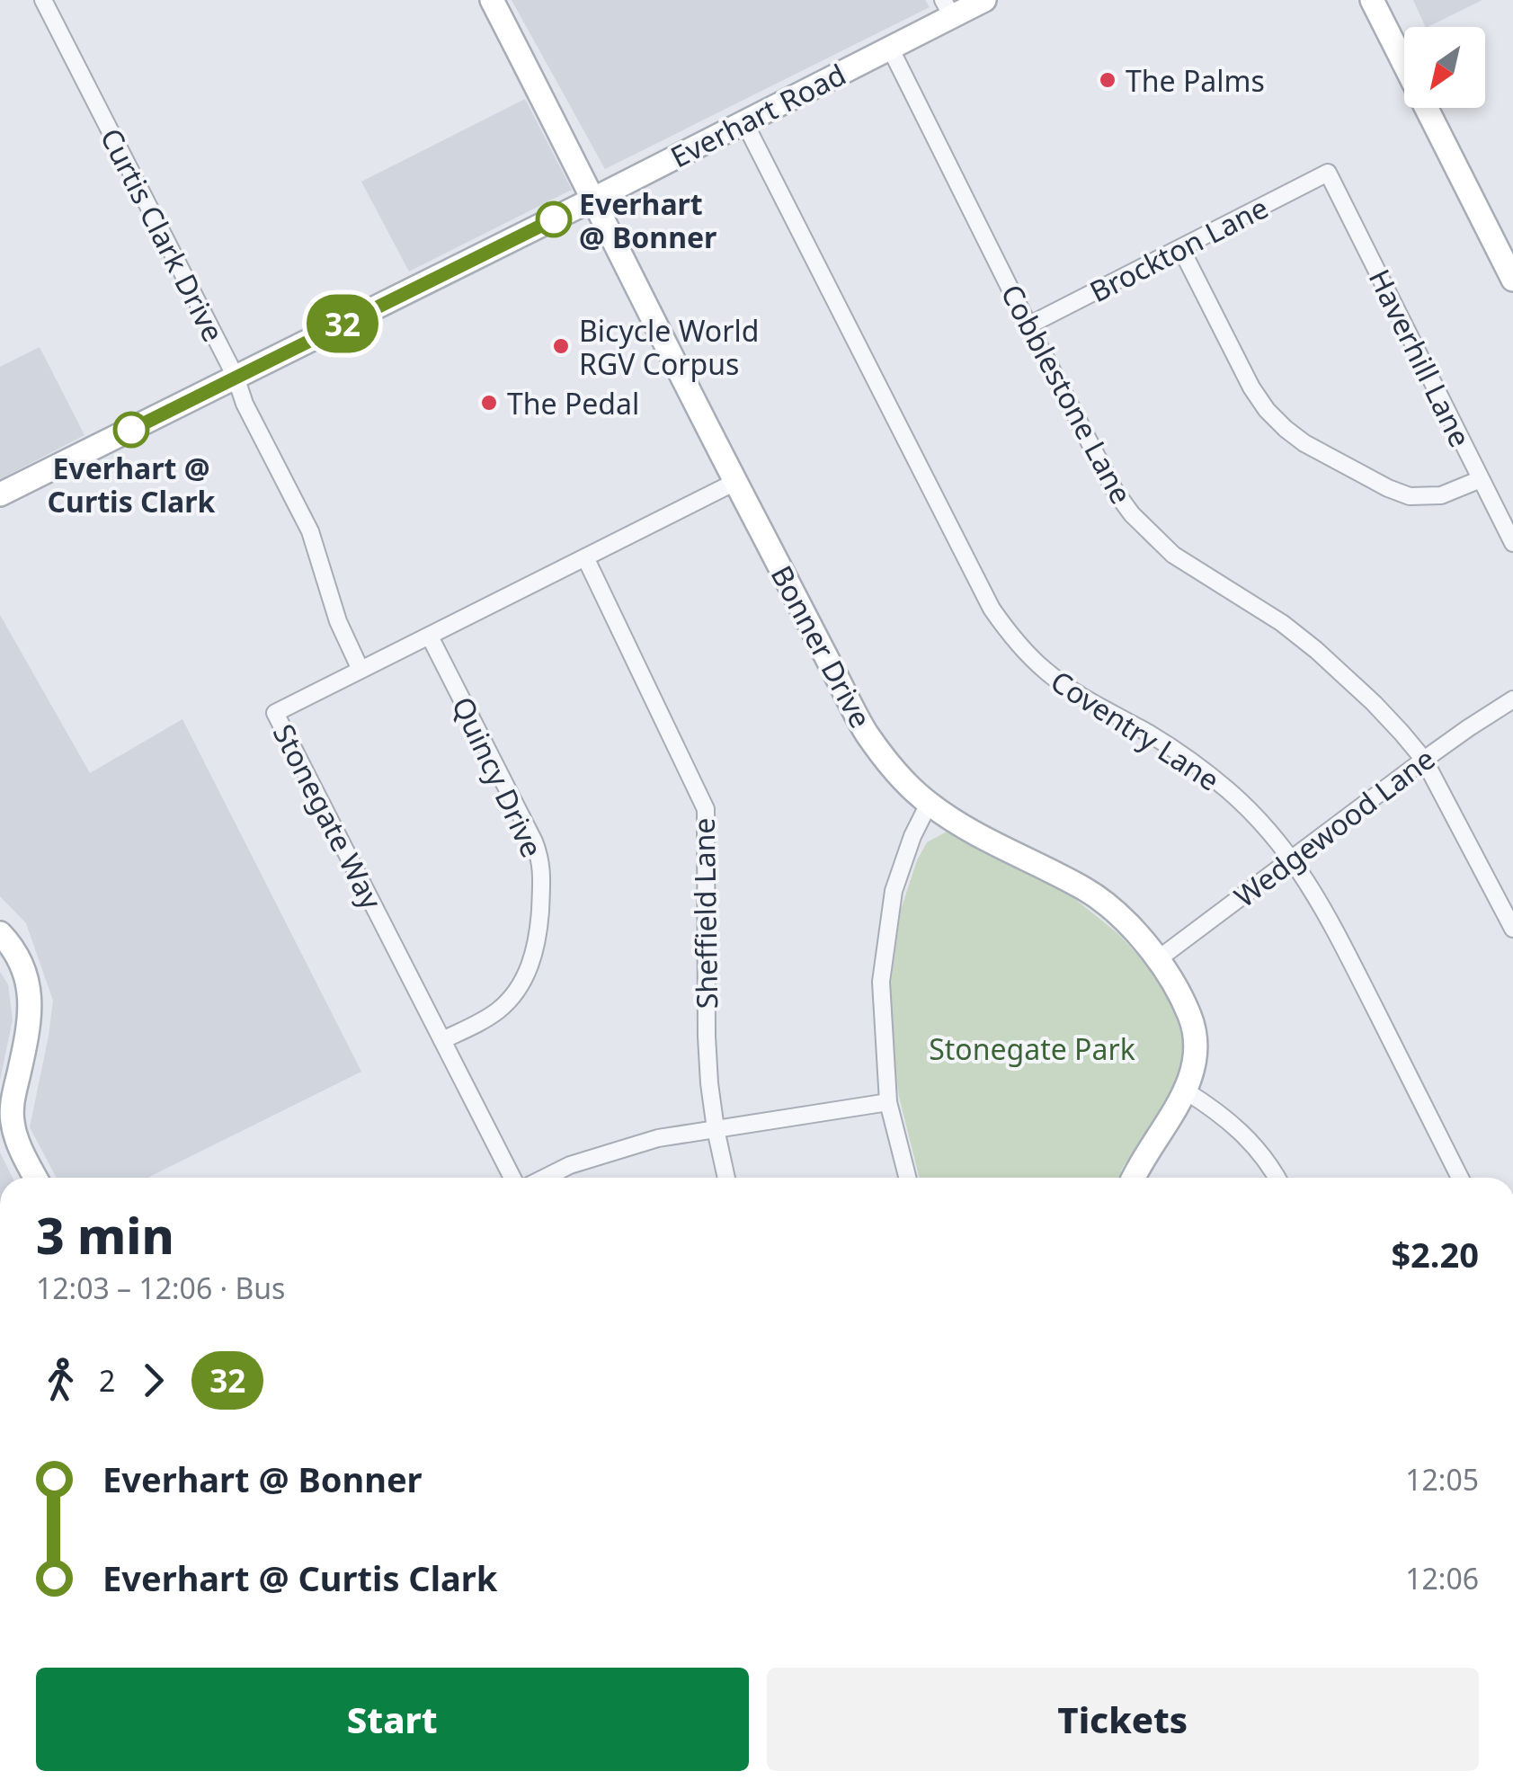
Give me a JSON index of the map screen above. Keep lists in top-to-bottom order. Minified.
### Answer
{"streets":{"street":["Everhart Road","Curtis Clark Drive","Brockton Lane","Haverhill Lane","Cobblestone Lane","Bonner Drive","Coventry Lane","Quincy Drive","Stonegate Way","Wedgewood Lane","Sheffield Lane"]},"crossings":[["Everhart Road","Curtis Clark Drive"],["Everhart Road","Cobblestone Lane"],["Everhart Road","Bonner Drive"],["Everhart Road","Coventry Lane"],["Curtis Clark Drive","Stonegate Way"],["Brockton Lane","Haverhill Lane"],["Brockton Lane","Cobblestone Lane"],["Cobblestone Lane","Wedgewood Lane"],["Bonner Drive","Stonegate Way"],["Bonner Drive","Wedgewood Lane"],["Coventry Lane","Wedgewood Lane"],["Quincy Drive","Stonegate Way"],["Stonegate Way","Sheffield Lane"]],"parks":["Stonegate Park"],"places":["The Palms","Everhart @ Bonner","Bicycle World RGV Corpus","The Pedal","Everhart @ Curtis Clark"],"lines":["bus line 32"],"north":"bottom left","page":{"on_map":"32","heading":["3 min","12:03 – 12:06 · Bus","$2.20"],"legs":["2","32"],"list":[{"name":"Everhart @ Bonner","value":"12:05"},{"name":"Everhart @ Curtis Clark","value":"12:06"}],"buttons":["Start","Tickets"]}}
